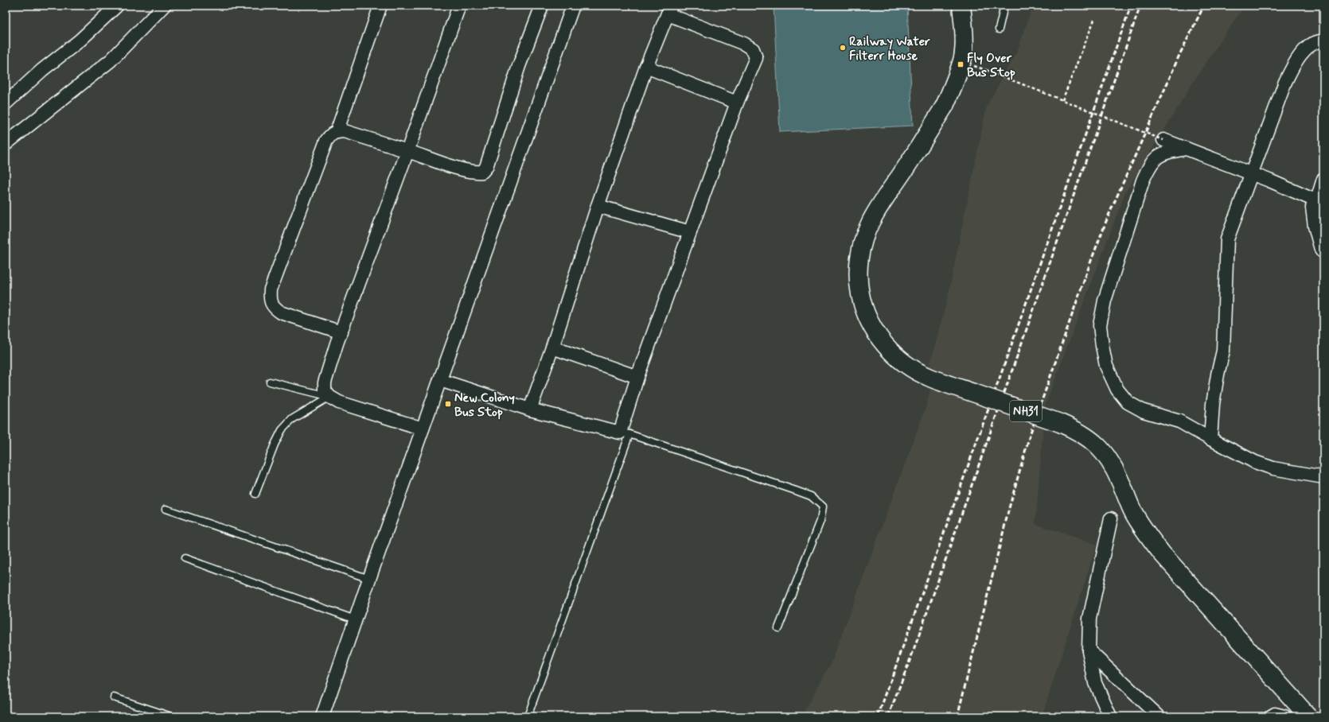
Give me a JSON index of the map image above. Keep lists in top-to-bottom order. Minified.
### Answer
{"streets":{"main road":["NH31"]},"places":{"other":["Railway Water Filterr House"],"transit":["Fly Over Bus Stop","New Colony Bus Stop"]}}
